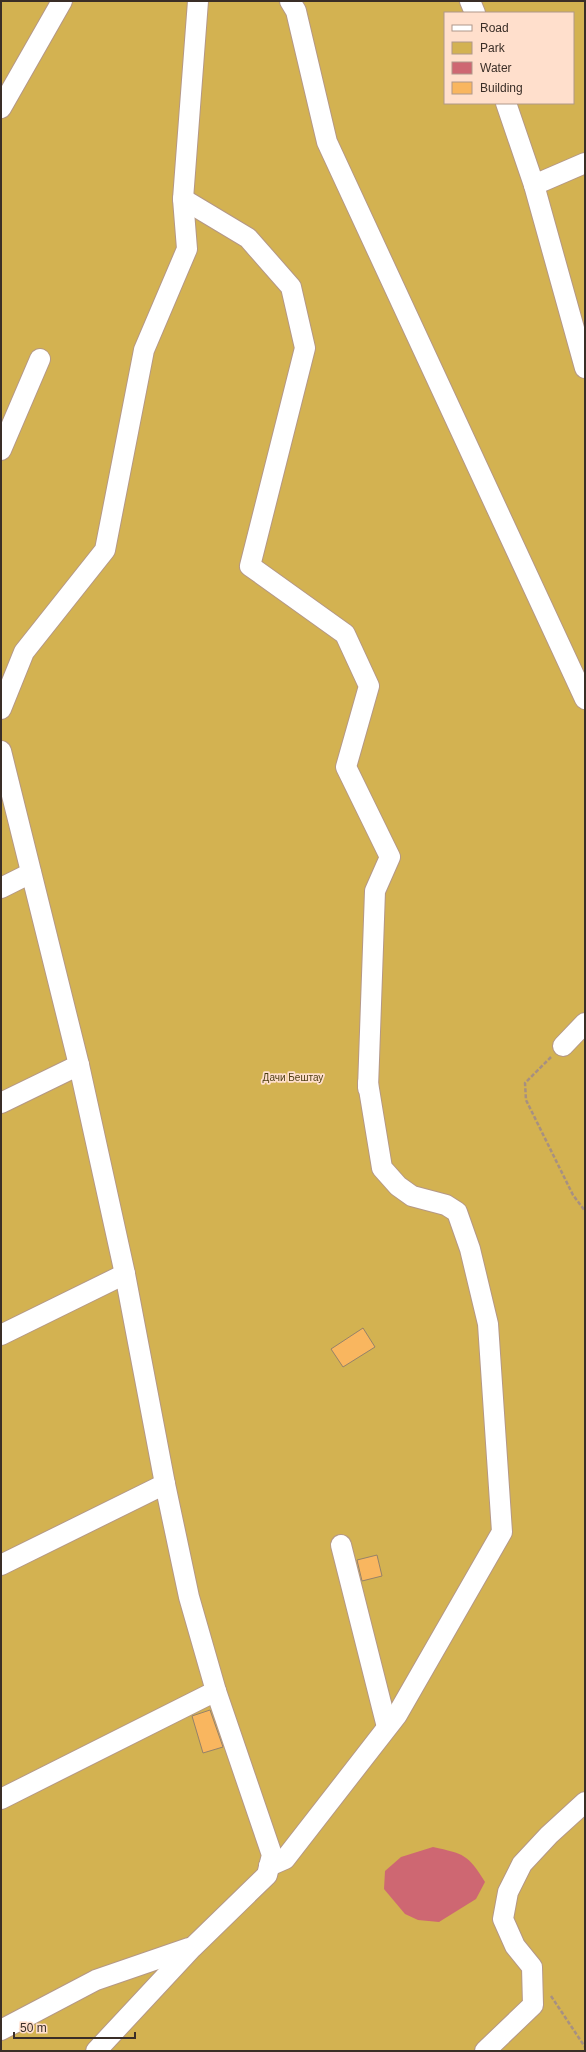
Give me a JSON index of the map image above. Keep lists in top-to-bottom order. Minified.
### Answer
{"parks":["Дачи Бештау"],"legend":["Road","Park","Water","Building"],"scale_bar":"50 m"}
